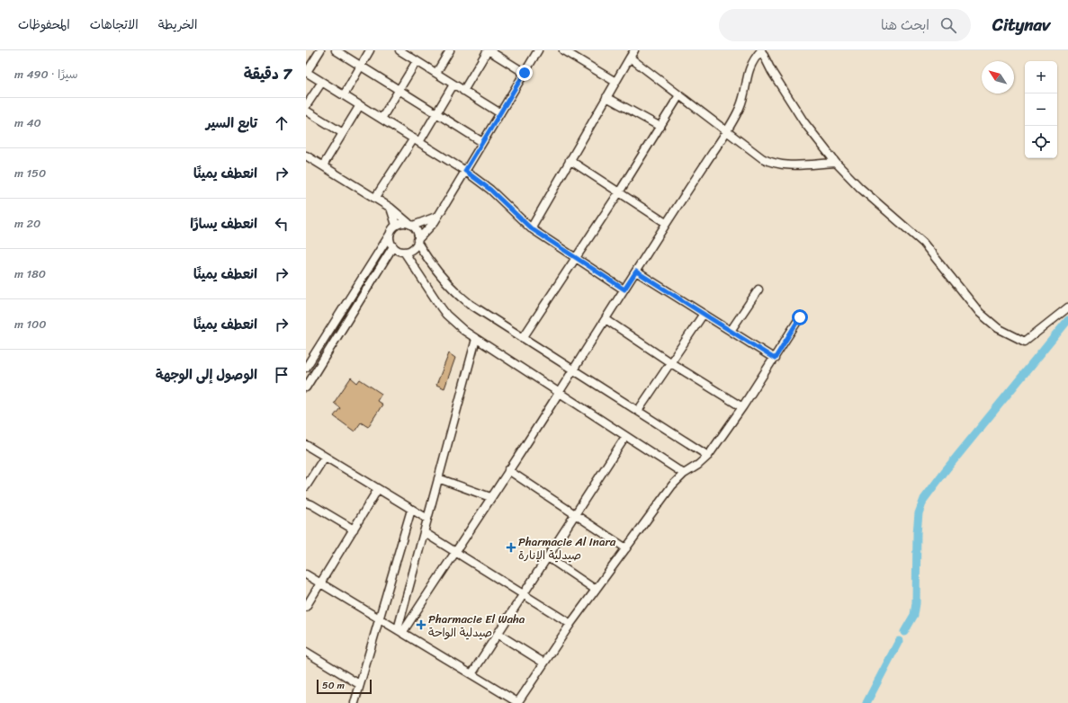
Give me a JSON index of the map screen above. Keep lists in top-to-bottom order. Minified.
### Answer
{"places":{"health":["Pharmacie Al Inara صيدلية الإنارة","Pharmacie El Waha صيدلية الواحة"]},"scale_bar":"50 m","north":"top left","page":{"header":"Citynav","search":"ابحث هنا","nav":["الخريطة","الاتجاهات","المحفوظات"],"heading":["7 دقيقة","سيرًا · 490 m"],"map_buttons":["+","−"],"list":[["تابع السير","40 m"],["انعطف يمينًا","150 m"],["انعطف يسارًا","20 m"],["انعطف يمينًا","180 m"],["انعطف يمينًا","100 m"],"الوصول إلى الوجهة"],"scale":"50 m"}}
